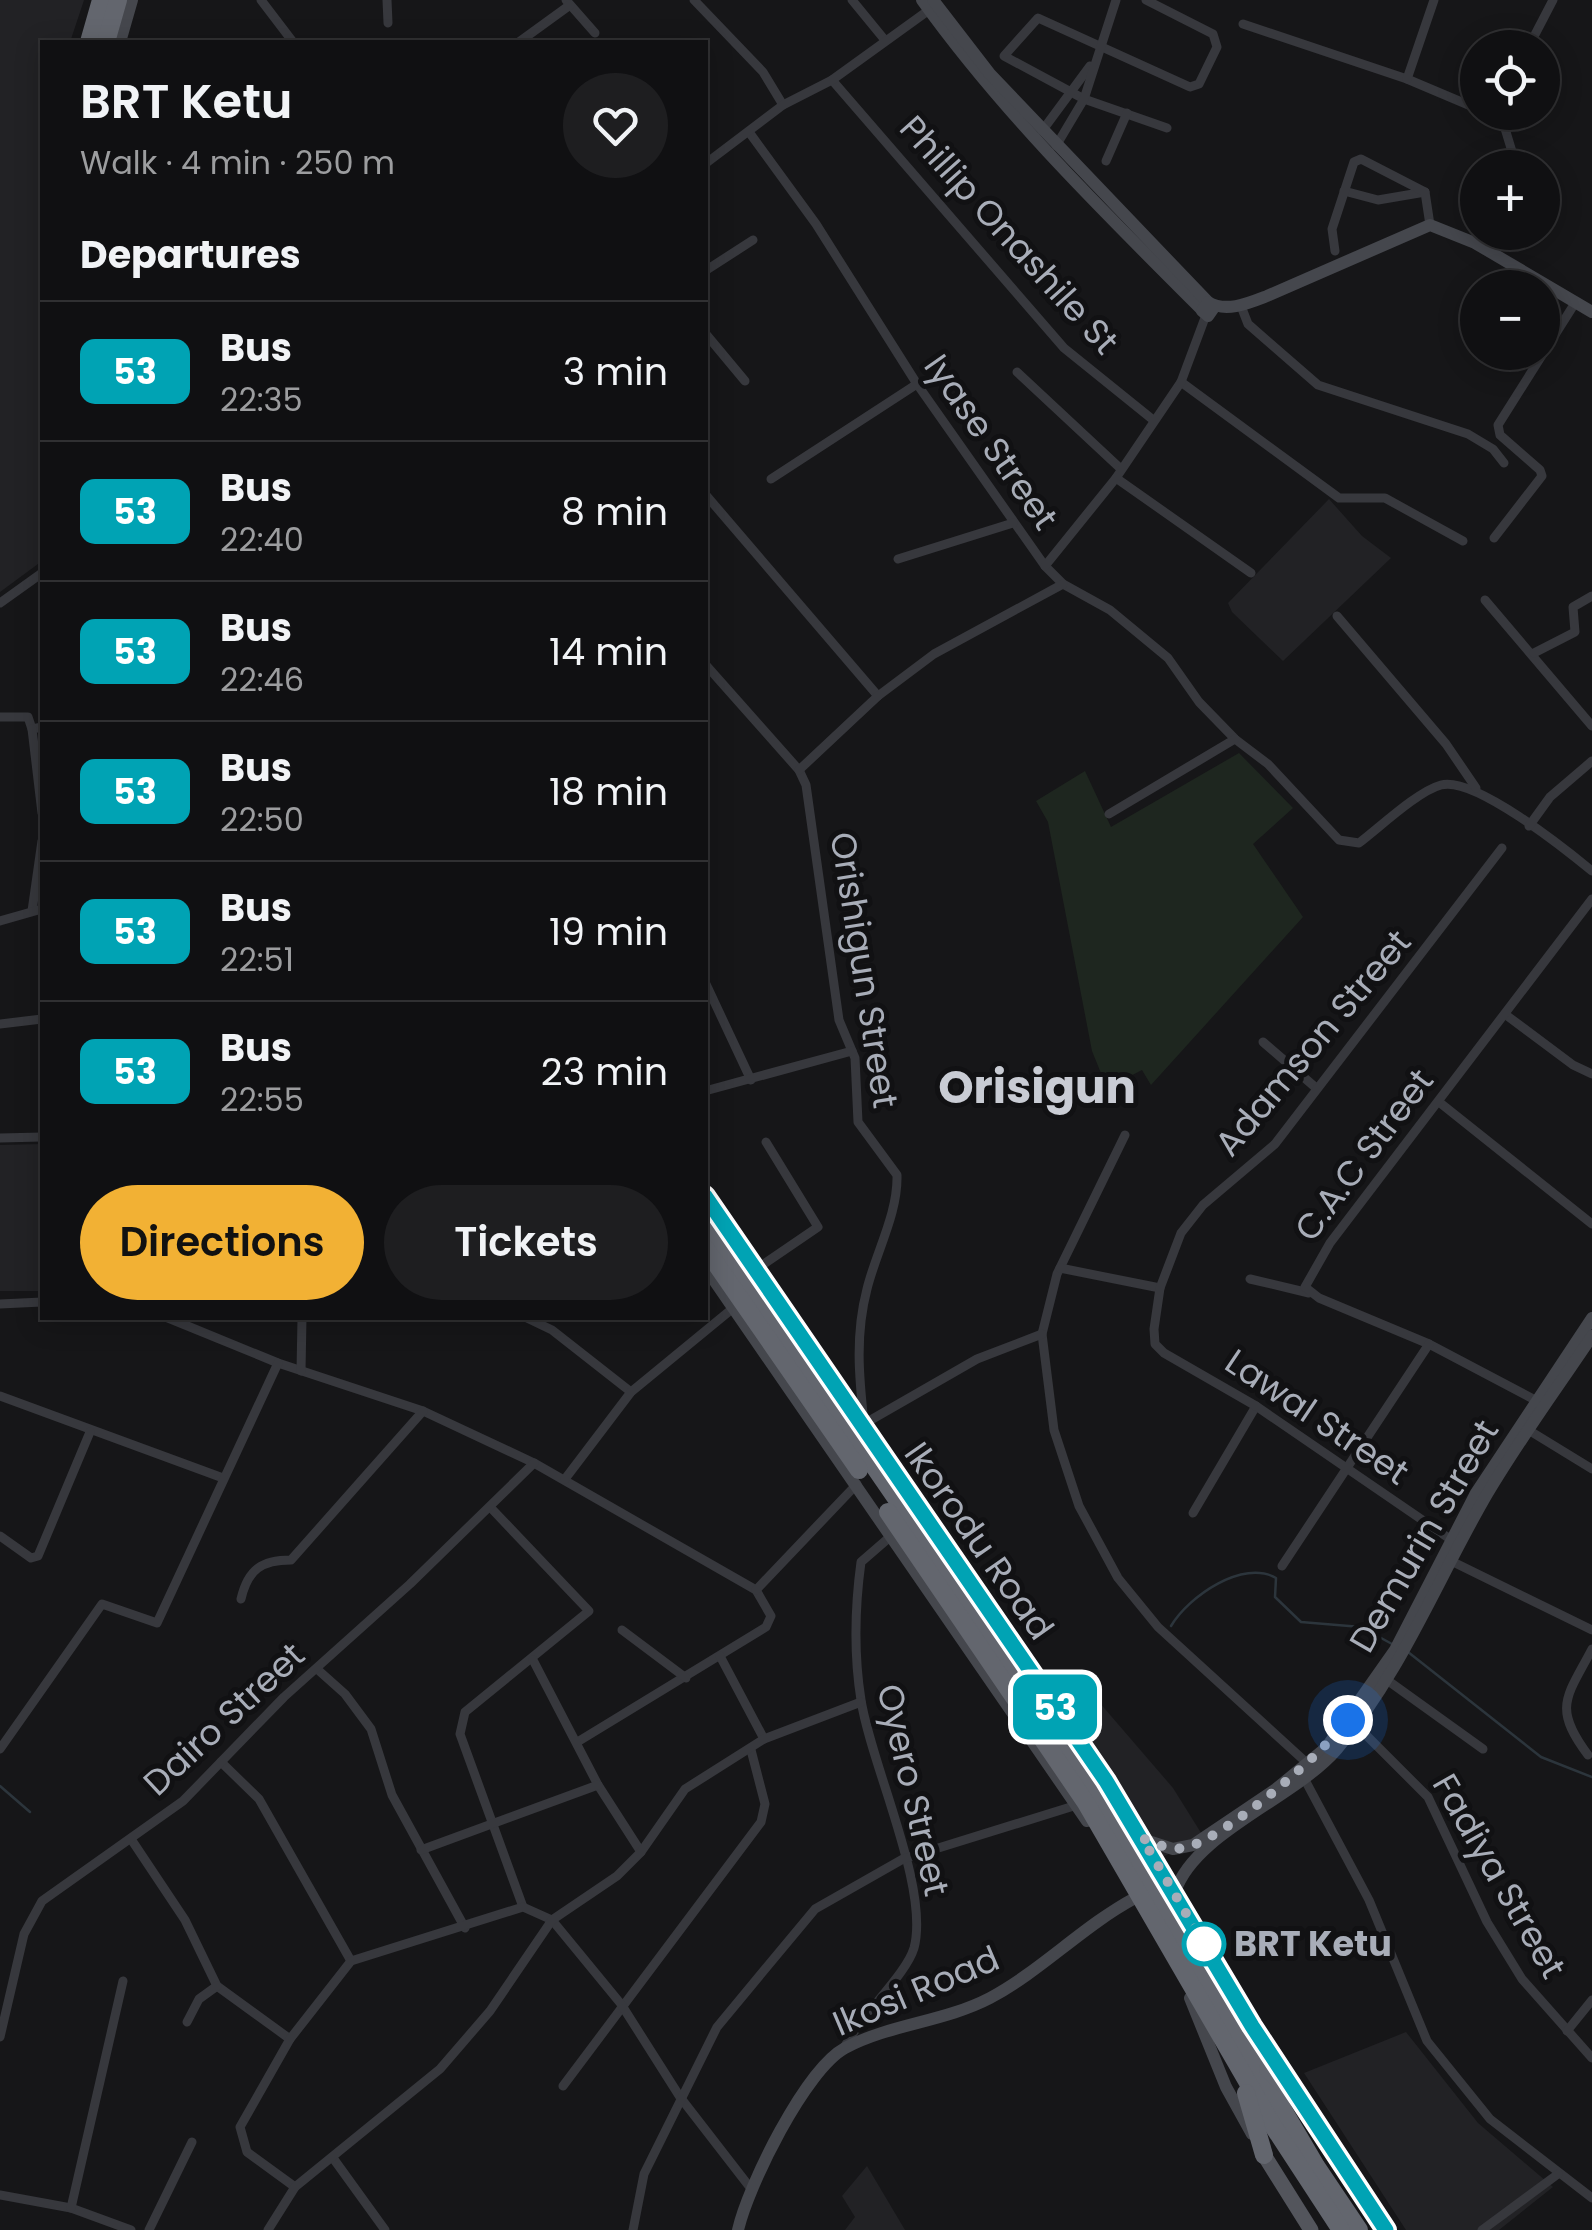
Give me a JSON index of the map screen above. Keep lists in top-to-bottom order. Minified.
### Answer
{"streets":{"highway":["Ikorodu Road"],"street":["Phillip Onashile St","Iyase Street","Orishigun Street","Adamson Street","C.A.C Street","Lawal Street","Demurin Street","Dairo Street","Oyero Street","Fadiya Street","Ikosi Road"]},"crossings":[["Orishigun Street","Ikorodu Road"],["Adamson Street","Lawal Street"],["C.A.C Street","Demurin Street"],["Lawal Street","Demurin Street"],["Demurin Street","Ikorodu Road"],["Demurin Street","Fadiya Street"],["Ikorodu Road","Oyero Street"],["Ikorodu Road","Ikosi Road"],["Oyero Street","Ikosi Road"]],"districts":["Orisigun"],"places":["BRT Ketu"],"lines":["bus line 53"],"page":{"on_map":"53","map_buttons":["+","−"],"heading":[["BRT Ketu","Walk · 4 min · 250 m"],"Departures"],"list":[{"mark":"53","name":"Bus","note":"22:35","value":"3 min"},{"mark":"53","name":"Bus","note":"22:40","value":"8 min"},{"mark":"53","name":"Bus","note":"22:46","value":"14 min"},{"mark":"53","name":"Bus","note":"22:50","value":"18 min"},{"mark":"53","name":"Bus","note":"22:51","value":"19 min"},{"mark":"53","name":"Bus","note":"22:55","value":"23 min"}],"buttons":["Directions","Tickets"]}}
